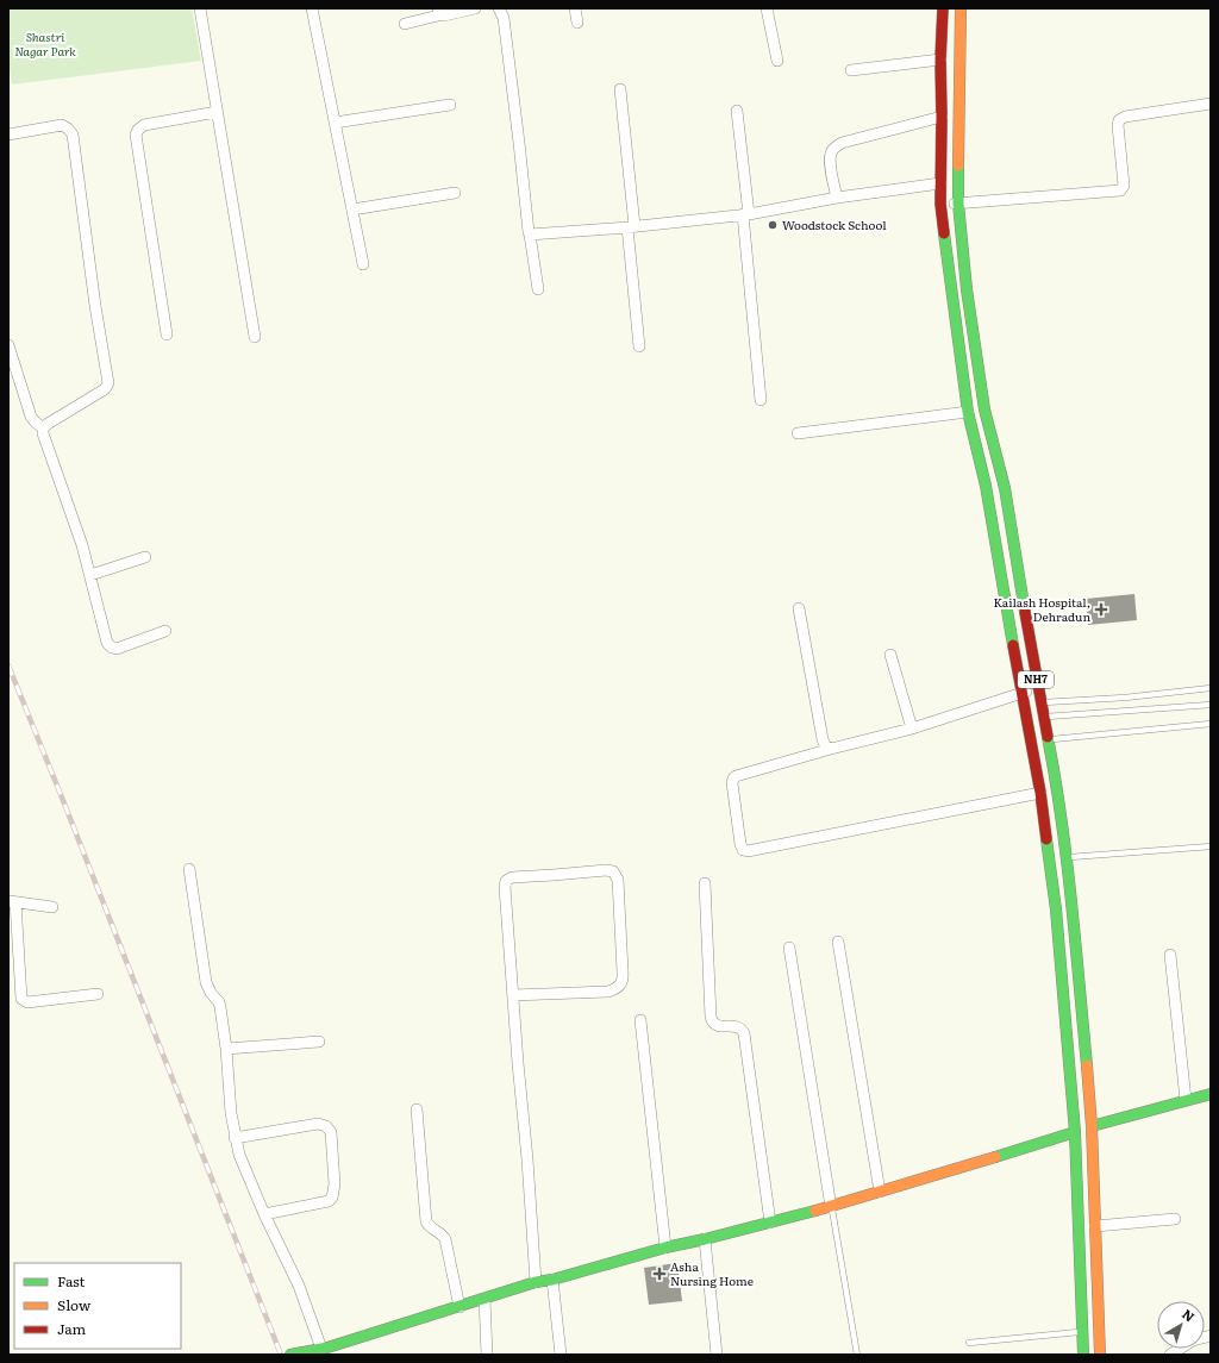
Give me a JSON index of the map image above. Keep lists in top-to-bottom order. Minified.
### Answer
{"streets":{"main road":["NH7"]},"parks":["Shastri Nagar Park"],"places":{"other":["Woodstock School"],"health":["Kailash Hospital, Dehradun","Asha Nursing Home"]},"legend":["Fast","Slow","Jam"],"north":"top right"}
